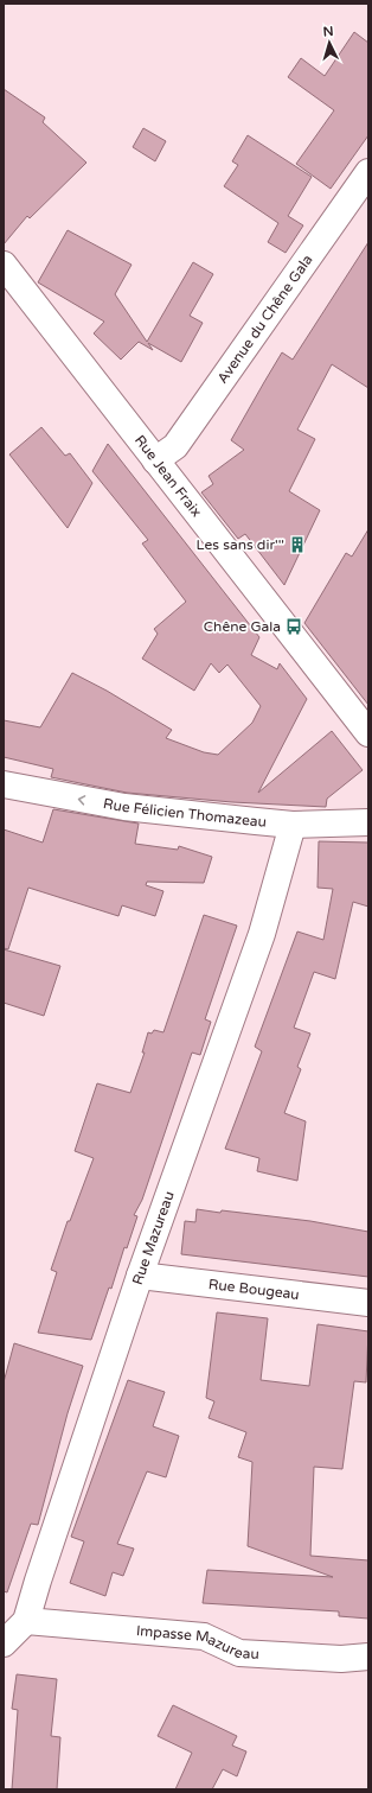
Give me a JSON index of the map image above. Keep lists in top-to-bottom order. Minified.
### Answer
{"streets":{"street":["Avenue du Chêne Gala","Rue Jean Fraix","Rue Félicien Thomazeau","Rue Mazureau","Rue Bougeau","Impasse Mazureau"]},"crossings":[["Avenue du Chêne Gala","Rue Jean Fraix"],["Rue Félicien Thomazeau","Rue Mazureau"],["Rue Mazureau","Rue Bougeau"],["Rue Mazureau","Impasse Mazureau"]],"one_way":["Rue Félicien Thomazeau"],"places":{"building":["Les sans dir'''"],"bus stop":["Chêne Gala"]},"north":"top"}
